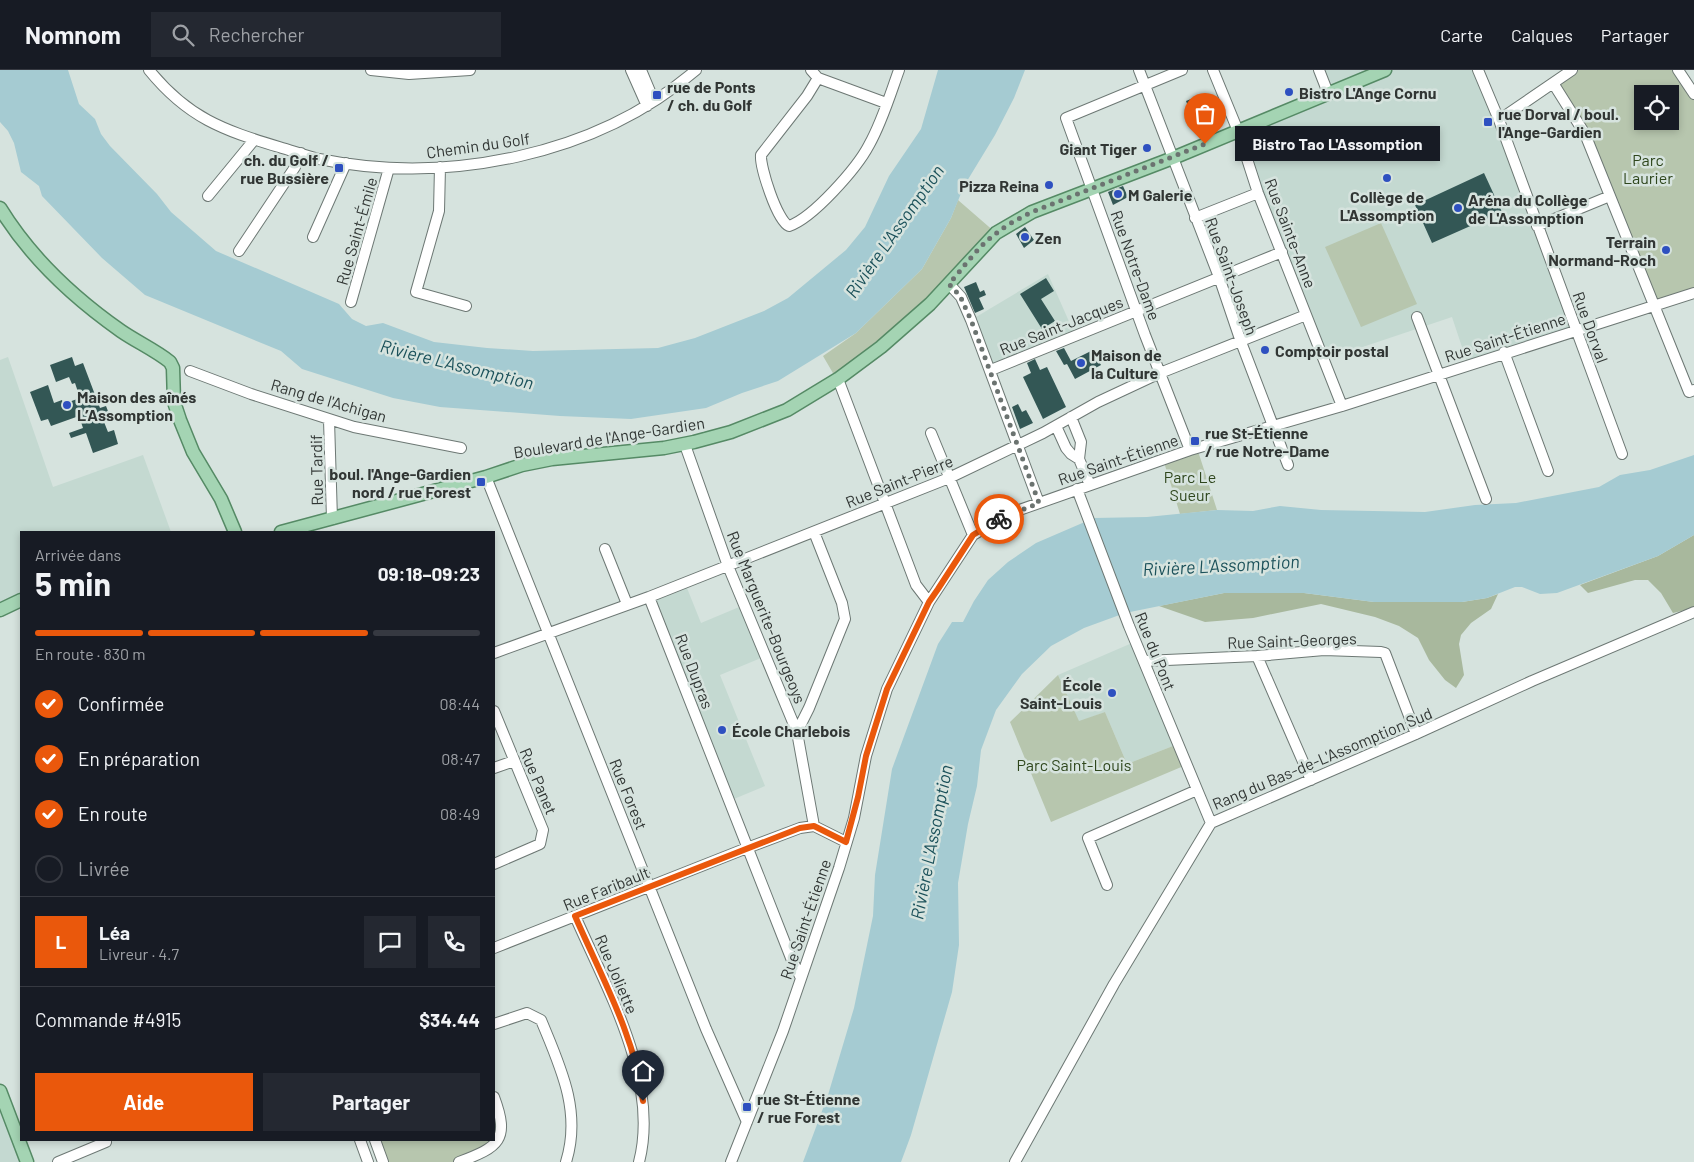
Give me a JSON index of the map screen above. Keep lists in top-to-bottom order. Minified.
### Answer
{"streets":{"main road":["Boulevard de l'Ange-Gardien"],"street":["Chemin du Golf","Rue Saint-Émile","Rue Sainte-Anne","Rue Notre-Dame","Rue Saint-Joseph","Rue Saint-Jacques","Rue Dorval","Rue Saint-Étienne","Rang de l'Achigan","Rue Tardif","Rue Saint-Pierre","Rue Marguerite-Bourgeoys","Rue Saint-Georges","Rue du Pont","Rue Dupras","Rang du Bas-de-L'Assomption Sud","Rue Panet","Rue Forest","Rue Faribault","Rue Joliette"]},"crossings":[["Chemin du Golf","Rue Saint-Émile"],["Rue Sainte-Anne","Rue Saint-Jacques"],["Rue Sainte-Anne","Rue Saint-Étienne"],["Rue Sainte-Anne","Boulevard de l'Ange-Gardien"],["Rue Sainte-Anne","Rue Saint-Pierre"],["Rue Notre-Dame","Rue Saint-Joseph"],["Rue Notre-Dame","Rue Saint-Jacques"],["Rue Notre-Dame","Rue Saint-Étienne"],["Rue Notre-Dame","Boulevard de l'Ange-Gardien"],["Rue Notre-Dame","Rue Saint-Pierre"],["Rue Saint-Joseph","Rue Saint-Jacques"],["Rue Saint-Joseph","Rue Saint-Étienne"],["Rue Saint-Joseph","Boulevard de l'Ange-Gardien"],["Rue Saint-Joseph","Rue Saint-Pierre"],["Rue Dorval","Rue Saint-Étienne"],["Rue Saint-Étienne","Rue du Pont"],["Rue Saint-Étienne","Rue Dupras"],["Rue Saint-Étienne","Rue Forest"],["Rang de l'Achigan","Rue Tardif"],["Boulevard de l'Ange-Gardien","Rue Tardif"],["Boulevard de l'Ange-Gardien","Rue Marguerite-Bourgeoys"],["Boulevard de l'Ange-Gardien","Rue Forest"],["Rue Saint-Pierre","Rue Marguerite-Bourgeoys"],["Rue Saint-Pierre","Rue Dupras"],["Rue Saint-Pierre","Rue Forest"],["Rue Marguerite-Bourgeoys","Rue Faribault"],["Rue Saint-Georges","Rue du Pont"],["Rue Saint-Georges","Rang du Bas-de-L'Assomption Sud"],["Rue du Pont","Rang du Bas-de-L'Assomption Sud"],["Rue Dupras","Rue Faribault"],["Rue Forest","Rue Faribault"],["Rue Faribault","Rue Joliette"]],"water":["Rivière L'Assomption"],"parks":["Parc Laurier","Parc Le Sueur","Parc Saint-Louis"],"places":{"other":["Bistro L'Ange Cornu","Bistro Tao L'Assomption","Giant Tiger","Collège de L'Assomption","Pizza Reina","M Galerie","Aréna du Collège de L'Assomption","Zen","Terrain Normand-Roch","Comptoir postal","Maison de la Culture","Maison des aînés L’Assomption","École Saint-Louis","École Charlebois"],"transit":["rue de Ponts / ch. du Golf","rue Dorval / boul. l'Ange-Gardien","ch. du Golf / rue Bussière","rue St-Étienne / rue Notre-Dame","boul. l'Ange-Gardien nord / rue Forest","rue St-Étienne / rue Forest"]},"page":{"header":"Nomnom","search":"Rechercher","nav":["Carte","Calques","Partager"],"bubble":"Bistro Tao L'Assomption","heading":["5 min","Arrivée dans","09:18–09:23"],"panel":["Léa","Livreur · 4.7","Commande #4915","$34.44"],"bar":"En route · 830 m","list":[["Confirmée","08:44"],["En préparation","08:47"],["En route","08:49"],"Livrée"],"round":"L","buttons":["Aide","Partager"]}}
